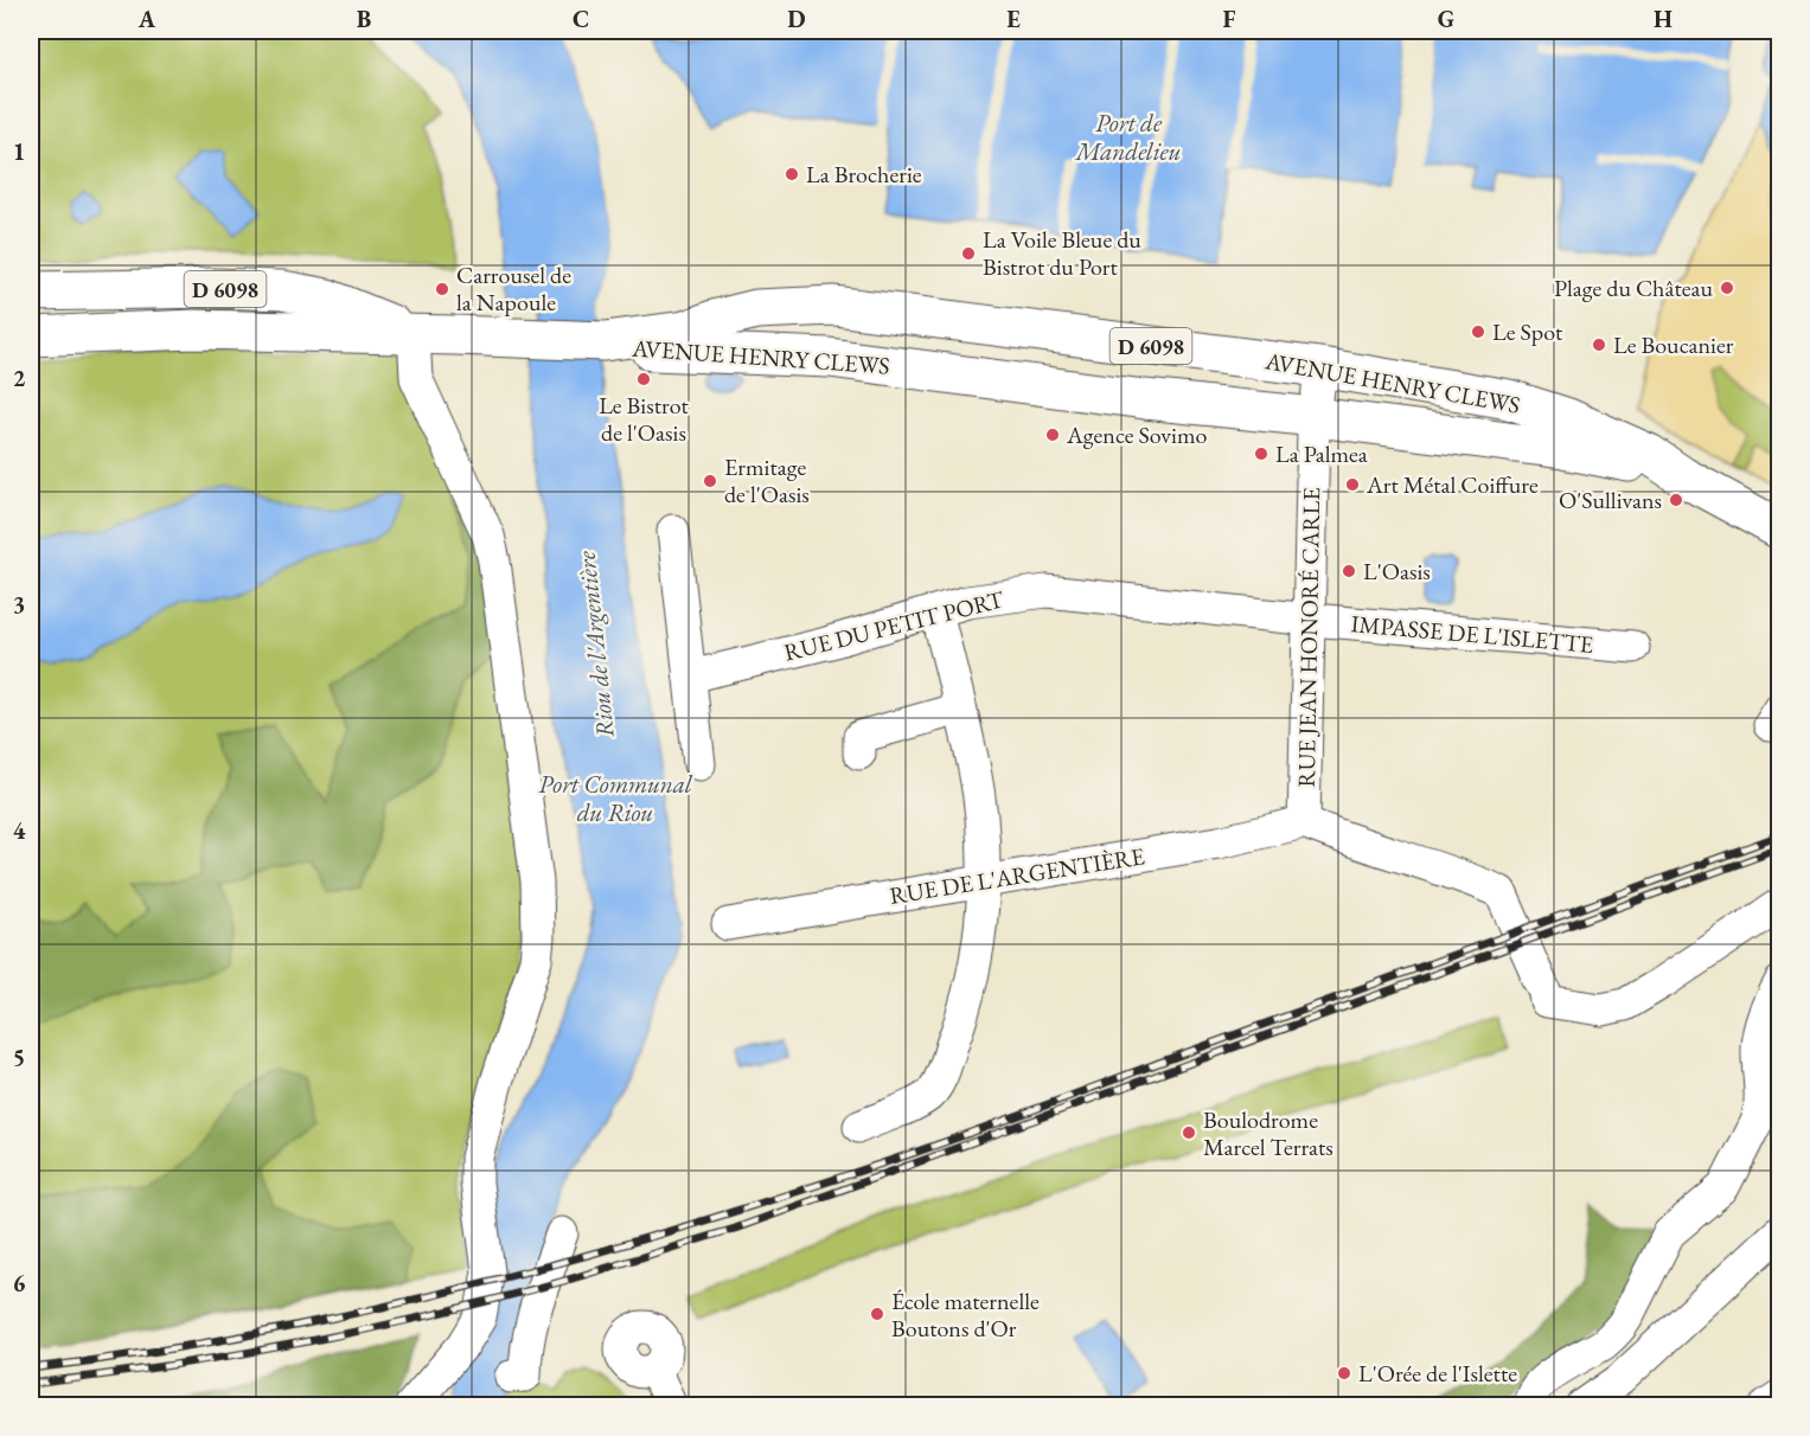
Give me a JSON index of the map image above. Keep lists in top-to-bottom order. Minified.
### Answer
{"streets":{"main road":["D 6098","AVENUE HENRY CLEWS"],"street":["RUE DU PETIT PORT","IMPASSE DE L'ISLETTE","RUE JEAN HONORÉ CARLE","RUE DE L'ARGENTIÈRE"]},"crossings":[["D 6098","AVENUE HENRY CLEWS"],["AVENUE HENRY CLEWS","RUE JEAN HONORÉ CARLE"],["RUE DU PETIT PORT","IMPASSE DE L'ISLETTE"],["RUE DU PETIT PORT","RUE JEAN HONORÉ CARLE"],["IMPASSE DE L'ISLETTE","RUE JEAN HONORÉ CARLE"],["RUE JEAN HONORÉ CARLE","RUE DE L'ARGENTIÈRE"]],"water":["Port de Mandelieu","Riou de l'Argentière","Port Communal du Riou"],"places":["La Brocherie","La Voile Bleue du Bistrot du Port","Plage du Château","Carrousel de la Napoule","Le Spot","Le Boucanier","Le Bistrot de l'Oasis","Agence Sovimo","La Palmea","Ermitage de l'Oasis","Art Métal Coiffure","O'Sullivans","L'Oasis","Boulodrome Marcel Terrats","École maternelle Boutons d'Or","L'Orée de l'Islette"],"grid":{"columns":["A","B","C","D","E","F","G","H"],"rows":["1","2","3","4","5","6"]}}
